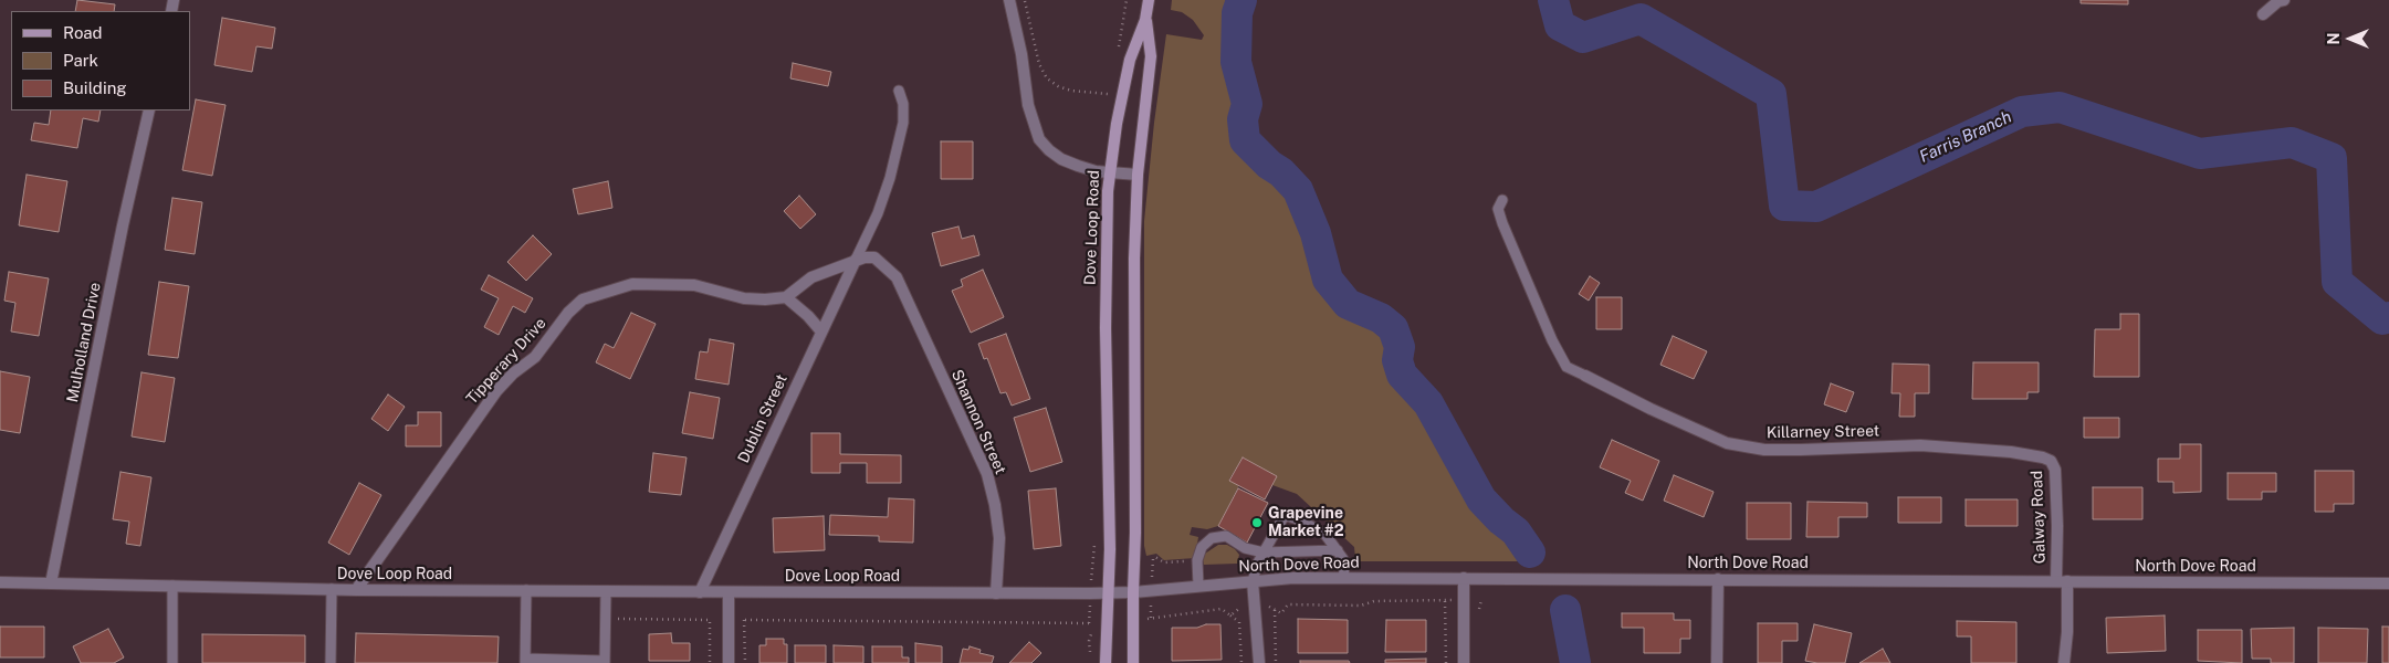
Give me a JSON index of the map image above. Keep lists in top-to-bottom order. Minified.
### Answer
{"streets":{"main road":["Dove Loop Road"],"street":["Mulholland Drive","Tipperary Drive","Dublin Street","Shannon Street","Killarney Street","Galway Road","North Dove Road"]},"crossings":[["Dove Loop Road","Mulholland Drive"],["Dove Loop Road","Tipperary Drive"],["Dove Loop Road","Dublin Street"],["Dove Loop Road","Shannon Street"],["Dove Loop Road","North Dove Road"],["Dublin Street","Shannon Street"],["Killarney Street","Galway Road"],["Galway Road","North Dove Road"]],"water":["Farris Branch"],"places":["Grapevine Market #2"],"legend":["Road","Park","Building"],"north":"left"}
